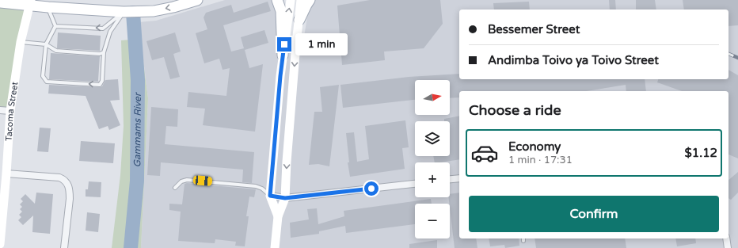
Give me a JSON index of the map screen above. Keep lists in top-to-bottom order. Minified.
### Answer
{"streets":{"street":["Tacoma Street"]},"water":["Gammams River"],"north":"right","page":{"banner":["Bessemer Street","Andimba Toivo ya Toivo Street"],"bubble":"1 min","map_buttons":["+","−"],"heading":"Choose a ride","list":[{"name":"Economy","note":"1 min · 17:31","value":"$1.12"}],"buttons":"Confirm"}}
